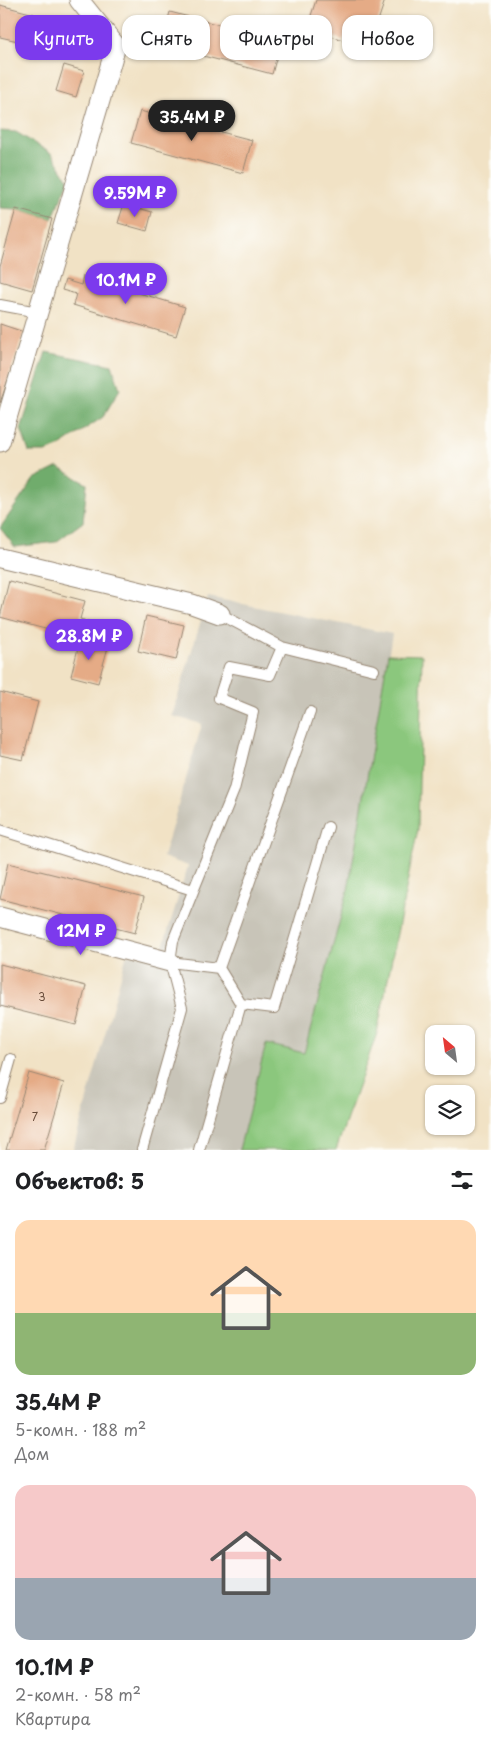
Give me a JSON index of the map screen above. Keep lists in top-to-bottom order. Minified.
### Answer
{"house_numbers":["3","7"],"north":"top left","page":{"chip":["Купить","Снять","Фильтры","Новое"],"price":["35.4M ₽","9.59M ₽","10.1M ₽","28.8M ₽","12M ₽"],"heading":"Объектов: 5","list":[{"name":"35.4M ₽","note":"5-комн. · 188 m² · Дом"},{"name":"10.1M ₽","note":"2-комн. · 58 m² · Квартира"}]}}
